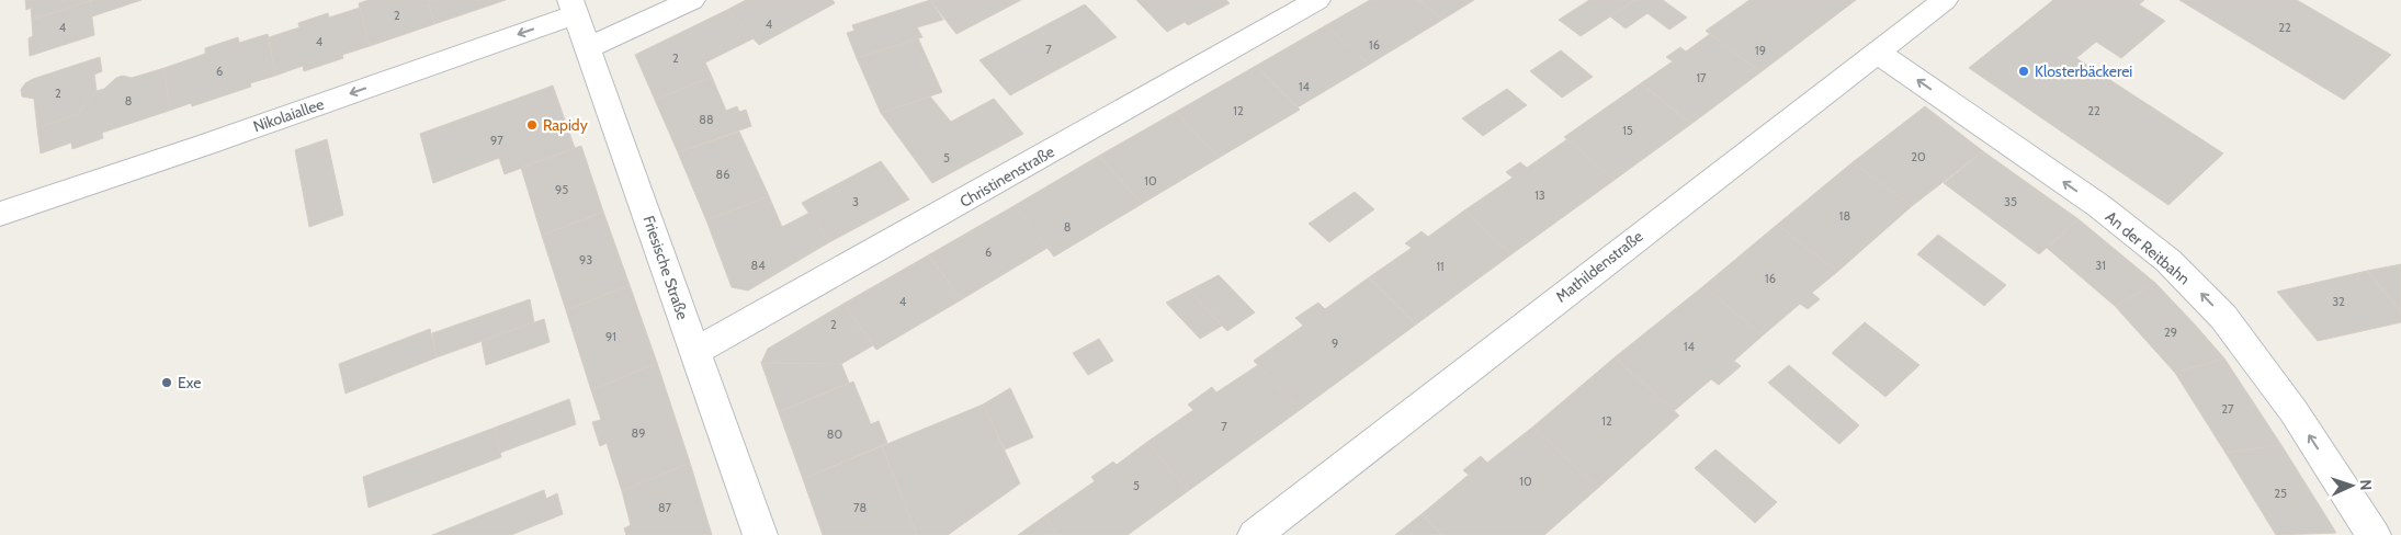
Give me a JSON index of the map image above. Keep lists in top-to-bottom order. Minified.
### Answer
{"streets":{"street":["Nikolaiallee","Christinenstraße","An der Reitbahn","Mathildenstraße","Friesische Straße"]},"crossings":[["Nikolaiallee","Friesische Straße"],["Christinenstraße","Friesische Straße"],["An der Reitbahn","Mathildenstraße"]],"one_way":["Nikolaiallee","An der Reitbahn"],"places":["Klosterbäckerei","Rapidy","Exe"],"house_numbers":["2","4","4","22","4","16","7","19","2","6","17","14","2","8","12","22","88","15","97","20","5","86","10","95","13","3","35","18","8","6","93","84","31","11","16","4","32","2","29","91","9","14","27","12","7","89","80","10","5","25","87","78"],"north":"right"}
